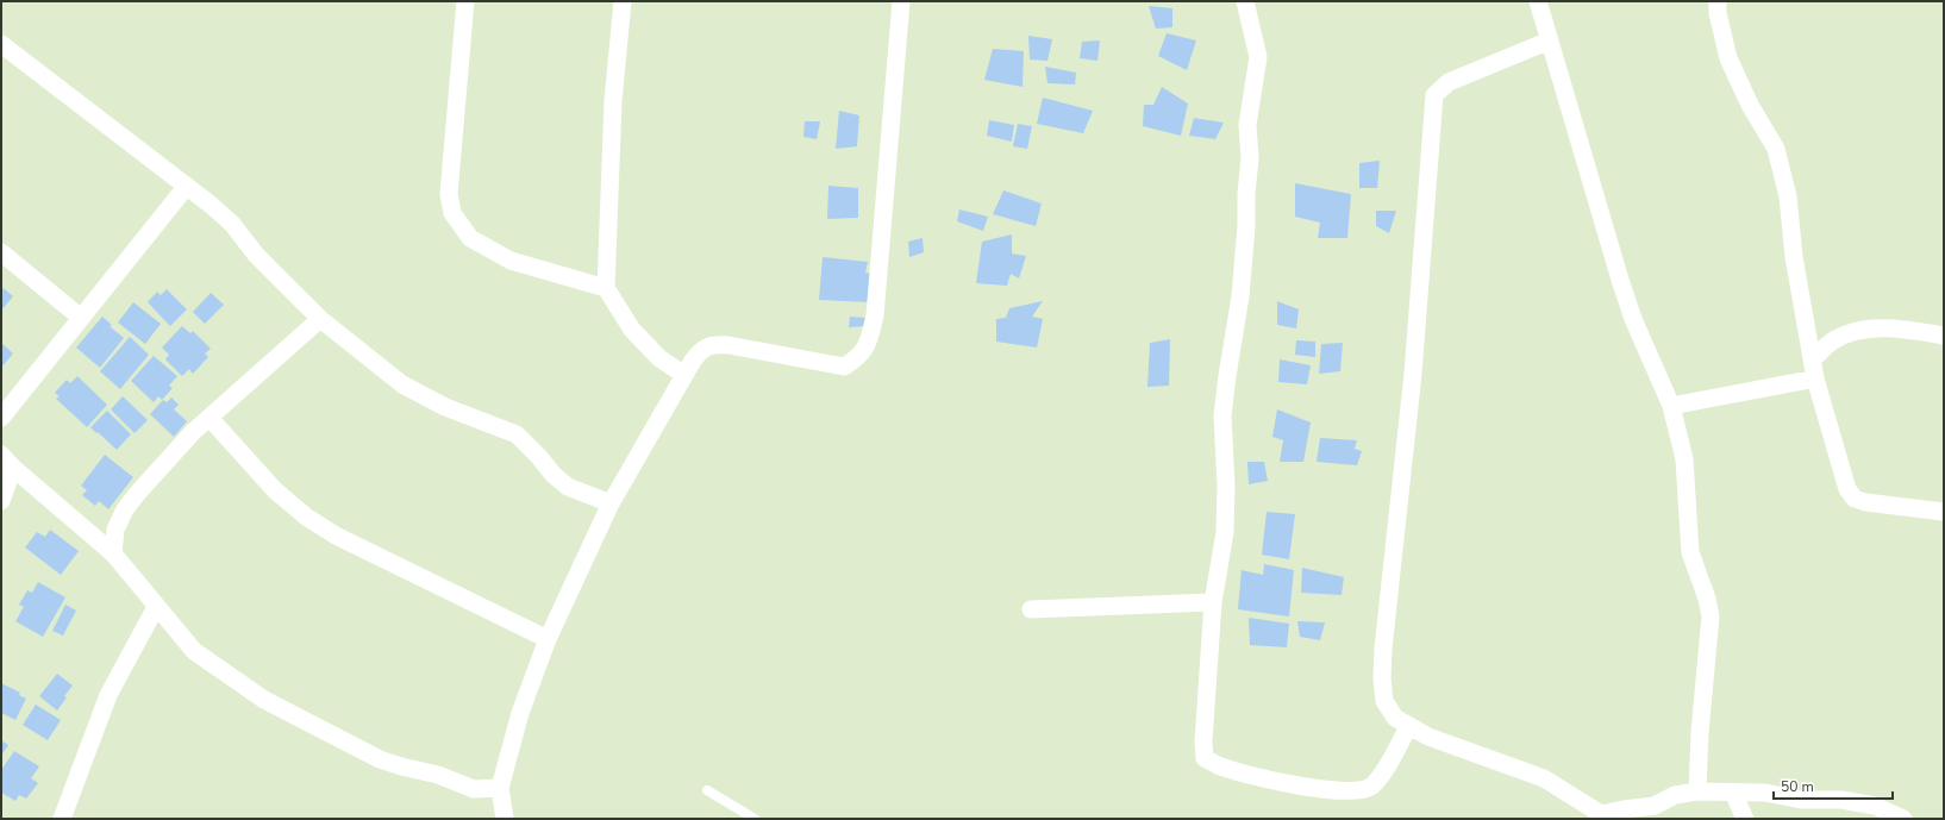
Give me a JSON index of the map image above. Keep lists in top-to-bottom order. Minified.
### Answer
{"scale_bar":"50 m"}
